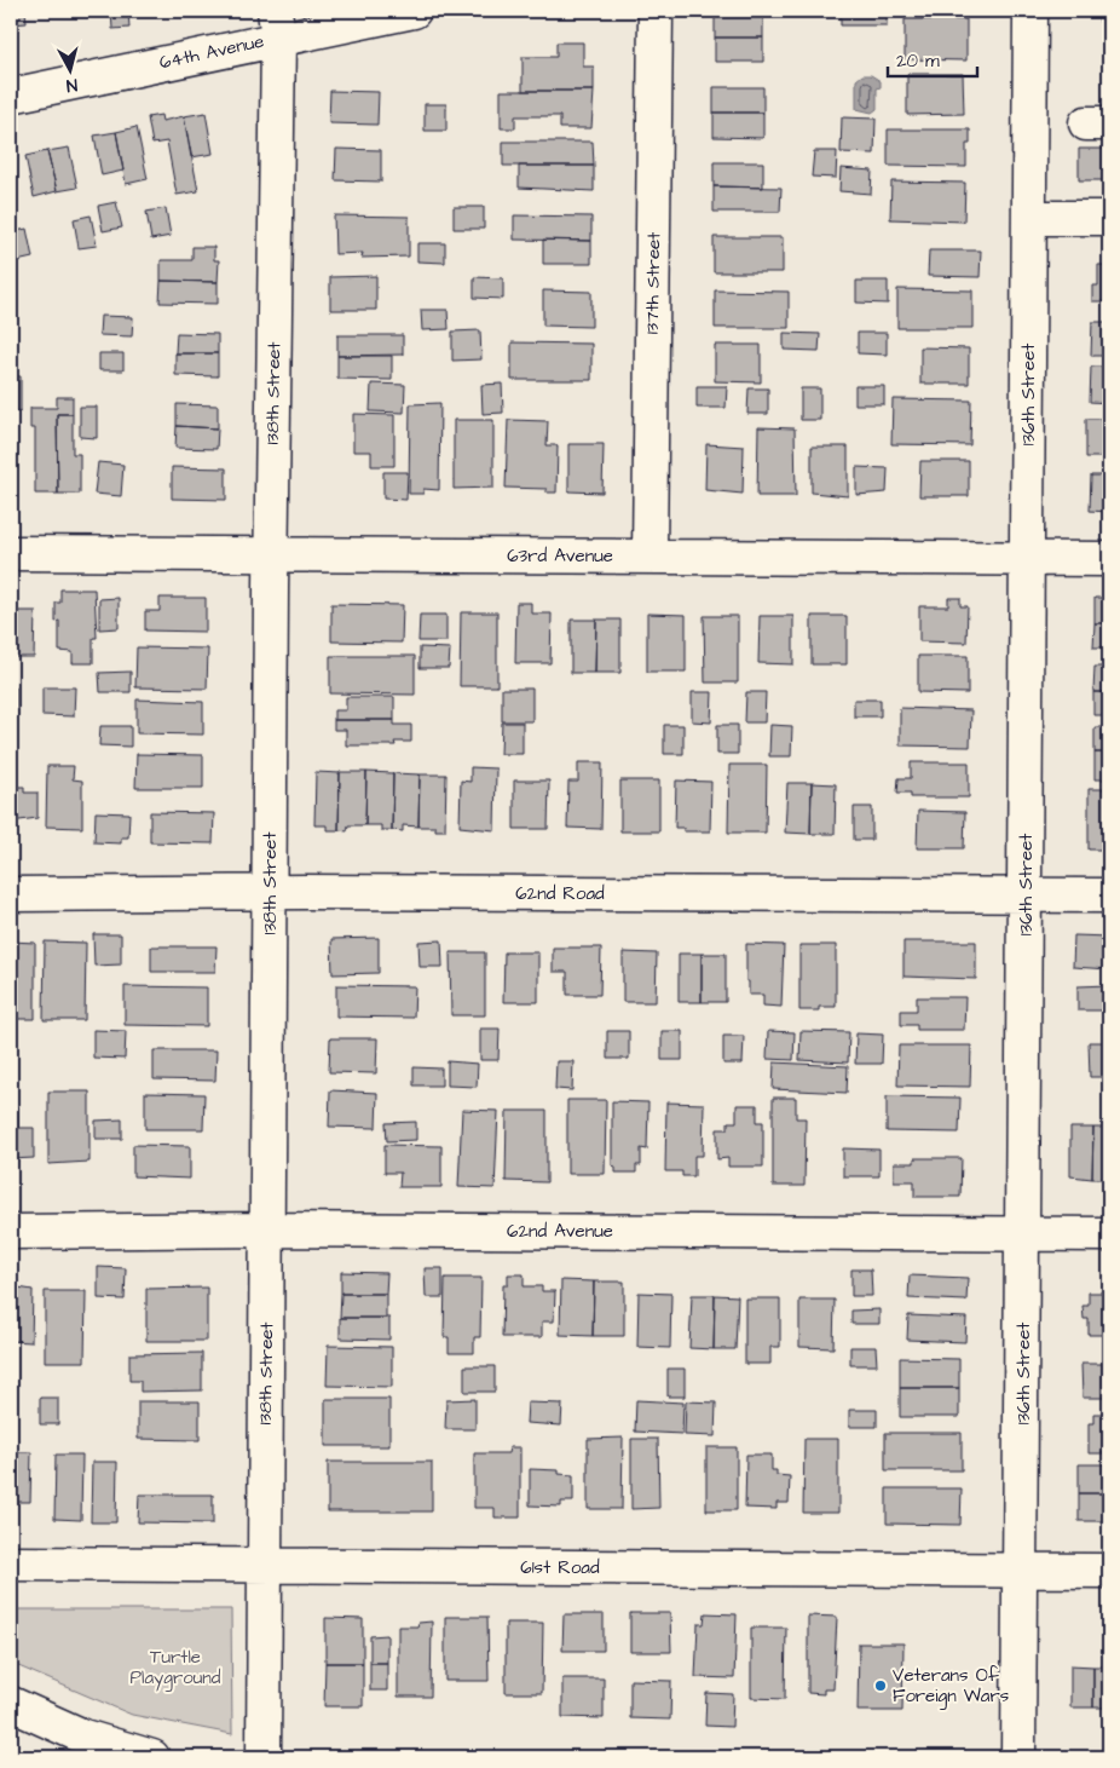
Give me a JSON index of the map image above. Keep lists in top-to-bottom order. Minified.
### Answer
{"streets":{"street":["64th Avenue","137th Street","138th Street","136th Street","63rd Avenue","62nd Road","62nd Avenue","61st Road"]},"crossings":[["64th Avenue","138th Street"],["137th Street","63rd Avenue"],["138th Street","63rd Avenue"],["138th Street","62nd Road"],["138th Street","62nd Avenue"],["138th Street","61st Road"],["136th Street","63rd Avenue"],["136th Street","62nd Road"],["136th Street","62nd Avenue"],["136th Street","61st Road"]],"parks":["Turtle Playground"],"places":["Veterans Of Foreign Wars"],"scale_bar":"20 m","north":"bottom"}
